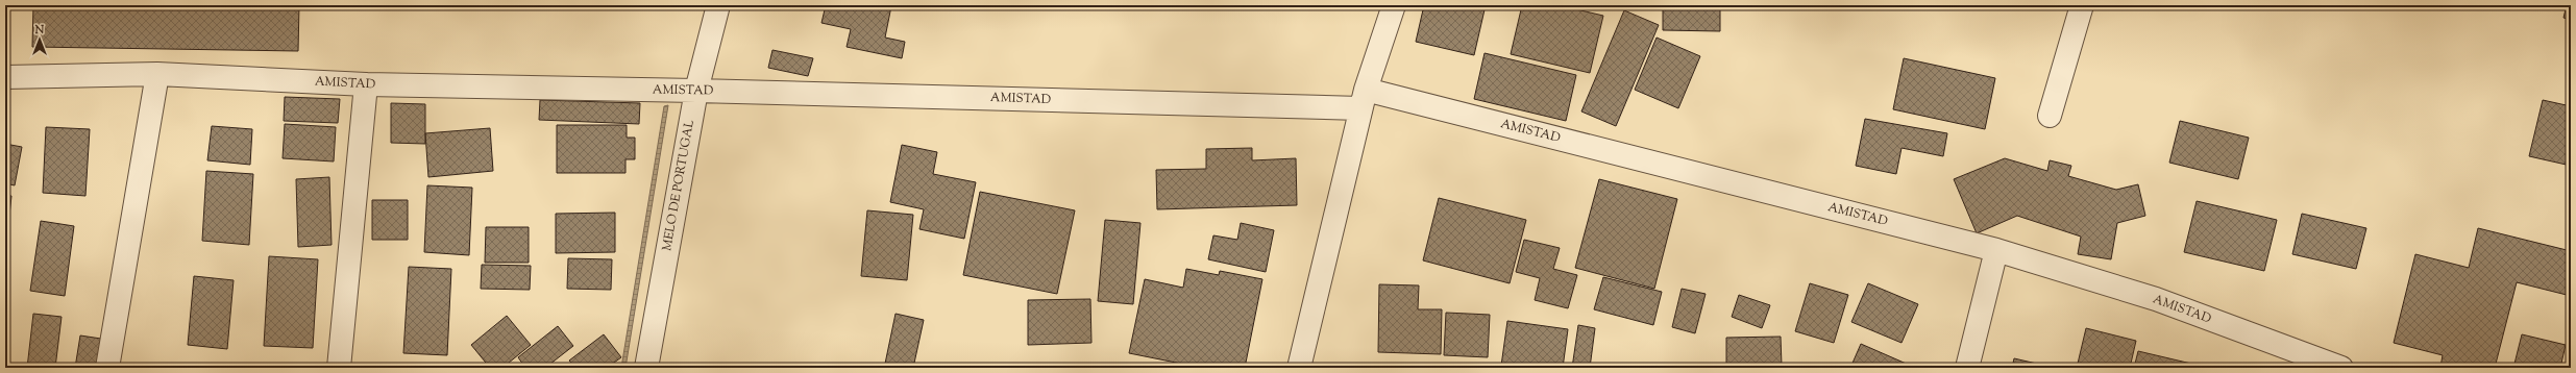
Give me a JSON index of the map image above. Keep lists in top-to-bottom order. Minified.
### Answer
{"streets":{"street":["AMISTAD","MELO DE PORTUGAL"]},"crossings":[["AMISTAD","MELO DE PORTUGAL"]],"north":"top"}
